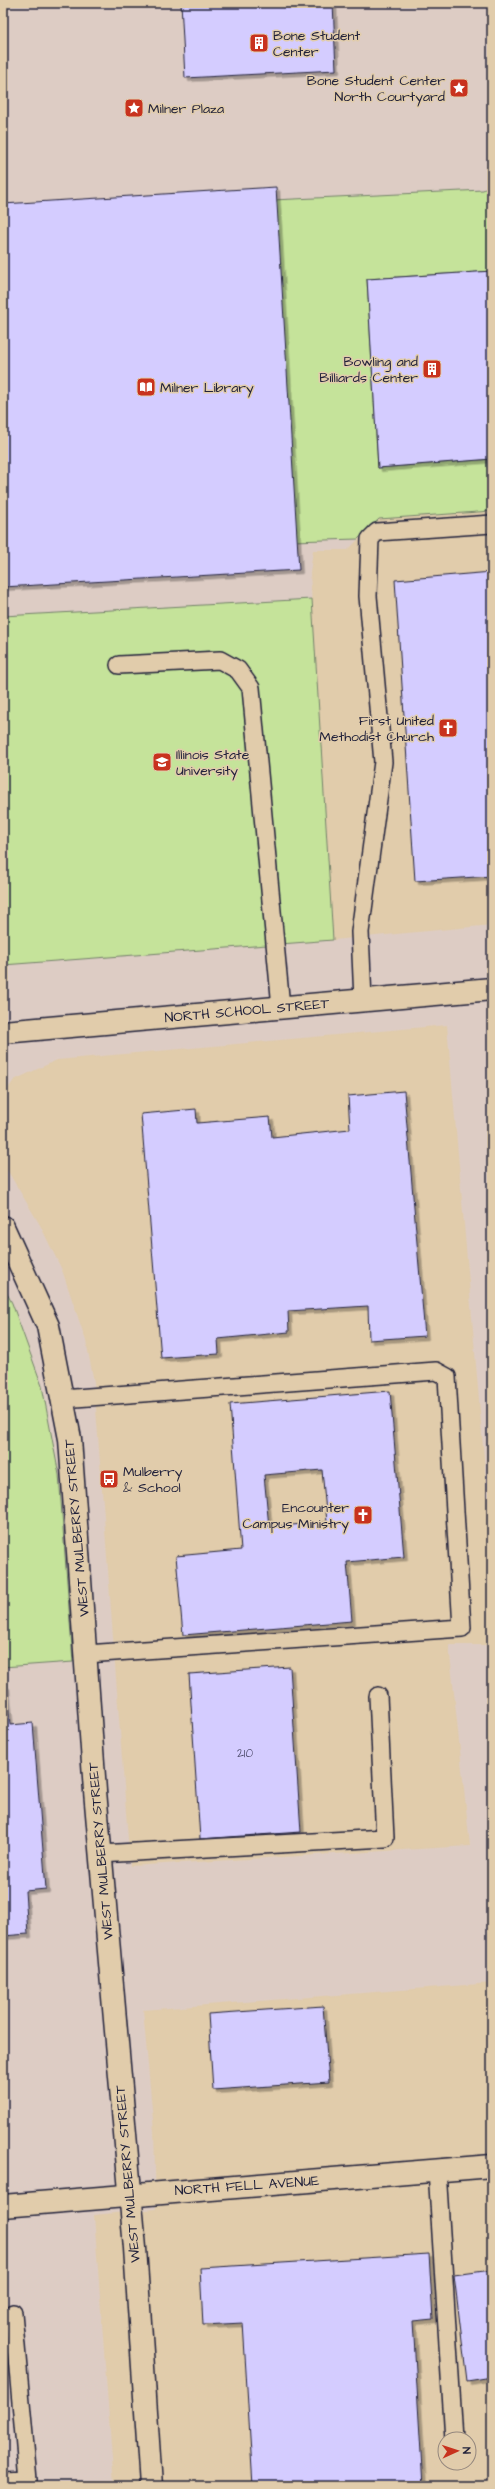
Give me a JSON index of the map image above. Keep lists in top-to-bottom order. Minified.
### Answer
{"streets":{"main road":["NORTH SCHOOL STREET","WEST MULBERRY STREET","NORTH FELL AVENUE"]},"crossings":[["WEST MULBERRY STREET","NORTH FELL AVENUE"]],"places":{"building":["Bone Student Center","Bowling and Billiards Center"],"place":["Bone Student Center North Courtyard","Milner Plaza"],"library":["Milner Library"],"church":["First United Methodist Church","Encounter Campus Ministry"],"school or university":["Illinois State University"],"bus stop":["Mulberry & School"]},"house_numbers":["210"],"north":"right"}
